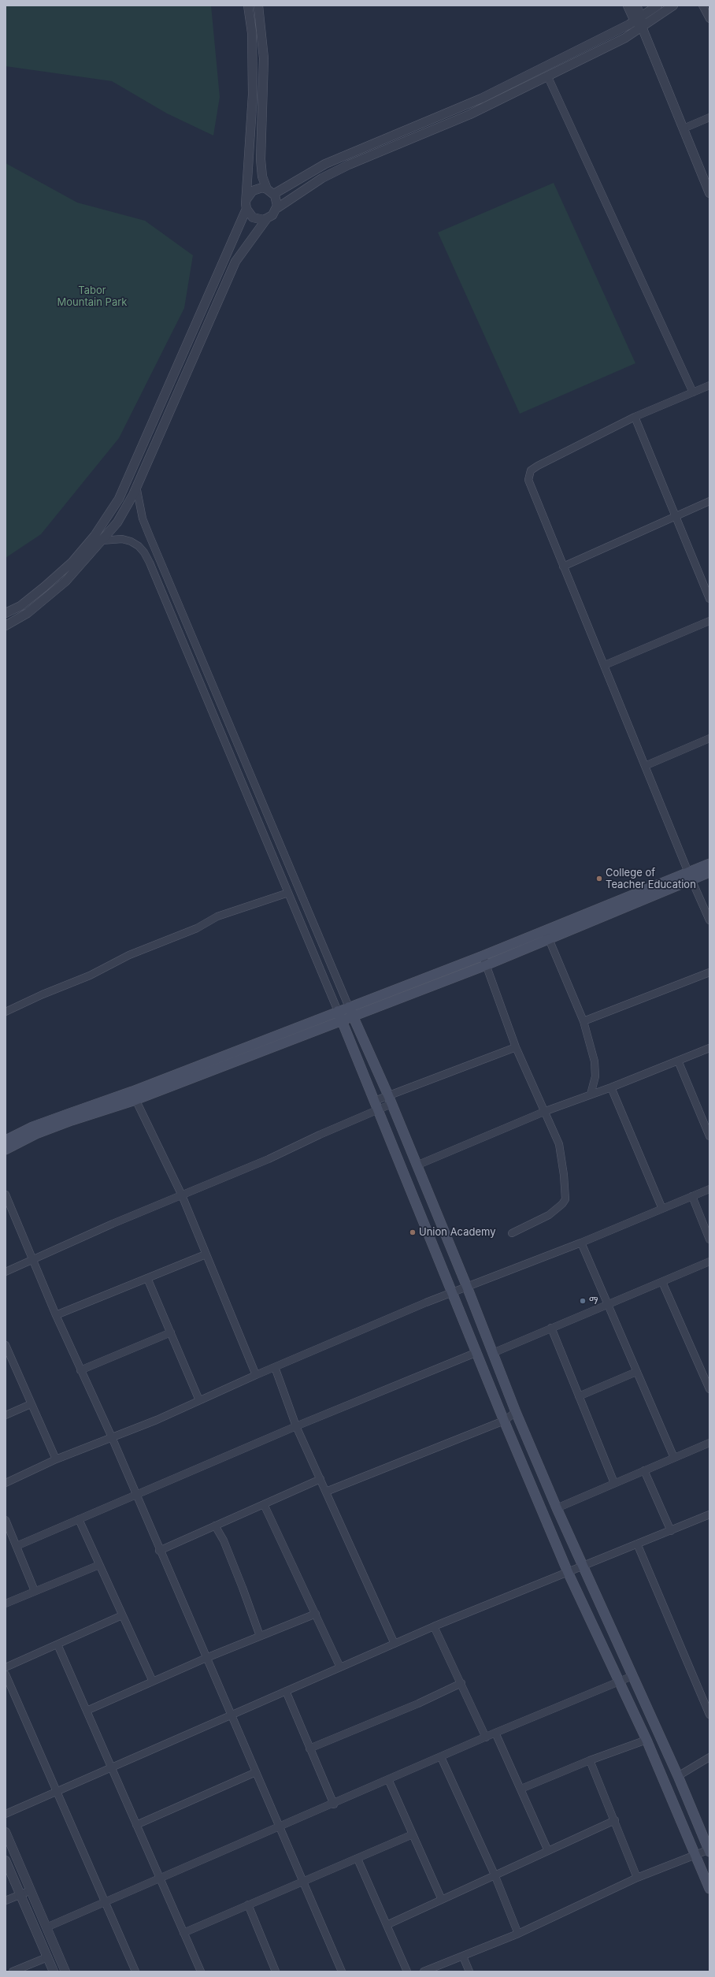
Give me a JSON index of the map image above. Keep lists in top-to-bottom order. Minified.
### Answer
{"parks":["Tabor Mountain Park"],"places":["College of Teacher Education","Union Academy","ማ"]}
